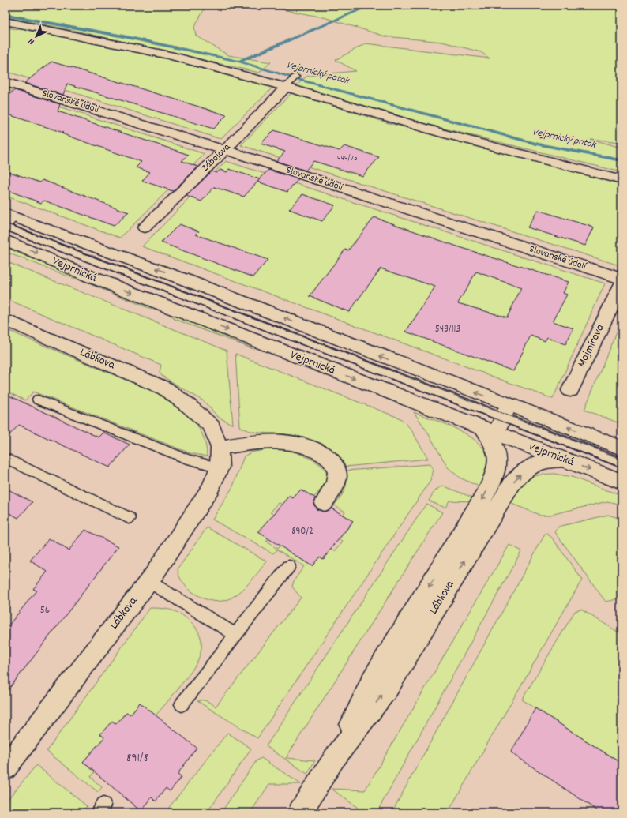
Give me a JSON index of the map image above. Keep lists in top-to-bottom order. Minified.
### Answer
{"streets":{"street":["Slovanské údolí","Zábojova","Vejprnická","Mojmírova","Lábkova"]},"crossings":[["Slovanské údolí","Zábojova"],["Vejprnická","Lábkova"]],"water":["Vejprnický potok"],"house_numbers":["444/75","543/113","890/2","56","891/8"],"north":"bottom left"}
